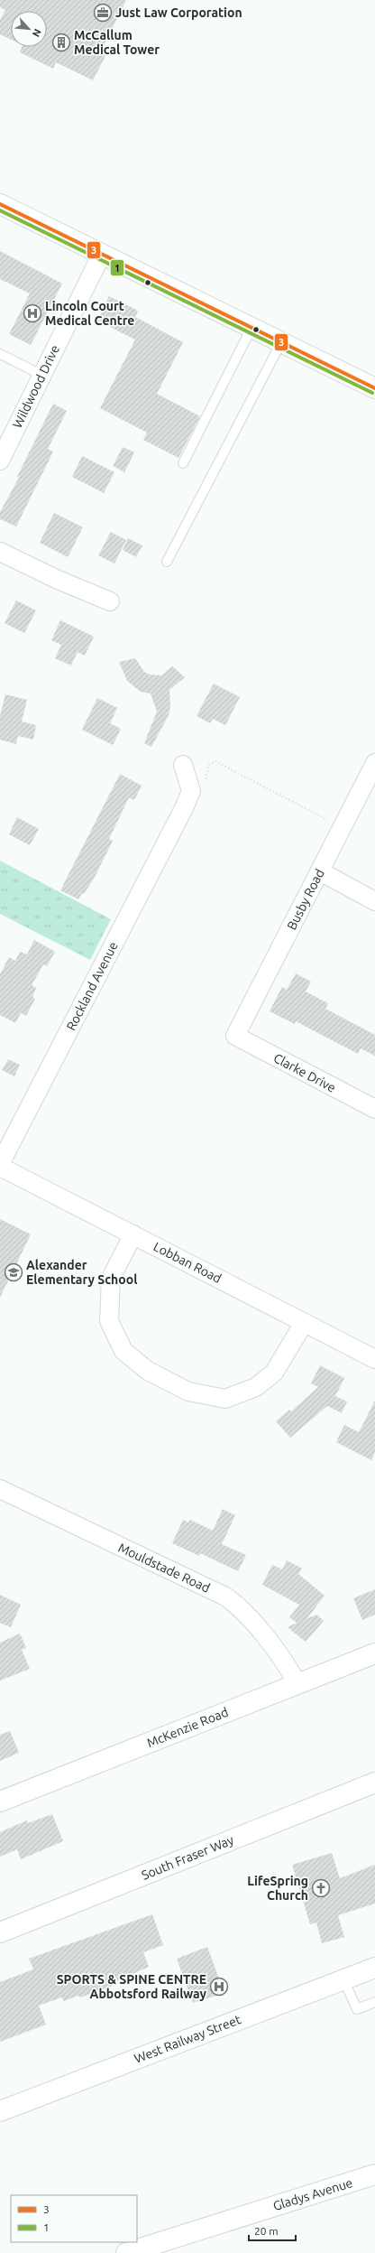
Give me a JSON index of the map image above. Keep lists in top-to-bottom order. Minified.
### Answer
{"streets":{"street":["Wildwood Drive","Busby Road","Rockland Avenue","Clarke Drive","Lobban Road","Mouldstade Road","McKenzie Road","South Fraser Way","West Railway Street","Gladys Avenue"]},"crossings":[["Busby Road","Clarke Drive"],["Mouldstade Road","McKenzie Road"]],"places":{"office":["Just Law Corporation"],"building":["McCallum Medical Tower"],"hospital":["Lincoln Court Medical Centre","SPORTS & SPINE CENTRE Abbotsford Railway"],"school or university":["Alexander Elementary School"],"church":["LifeSpring Church"]},"lines":["transit line 3","transit line 1"],"legend":["3","1"],"scale_bar":"20 m","north":"bottom right"}
